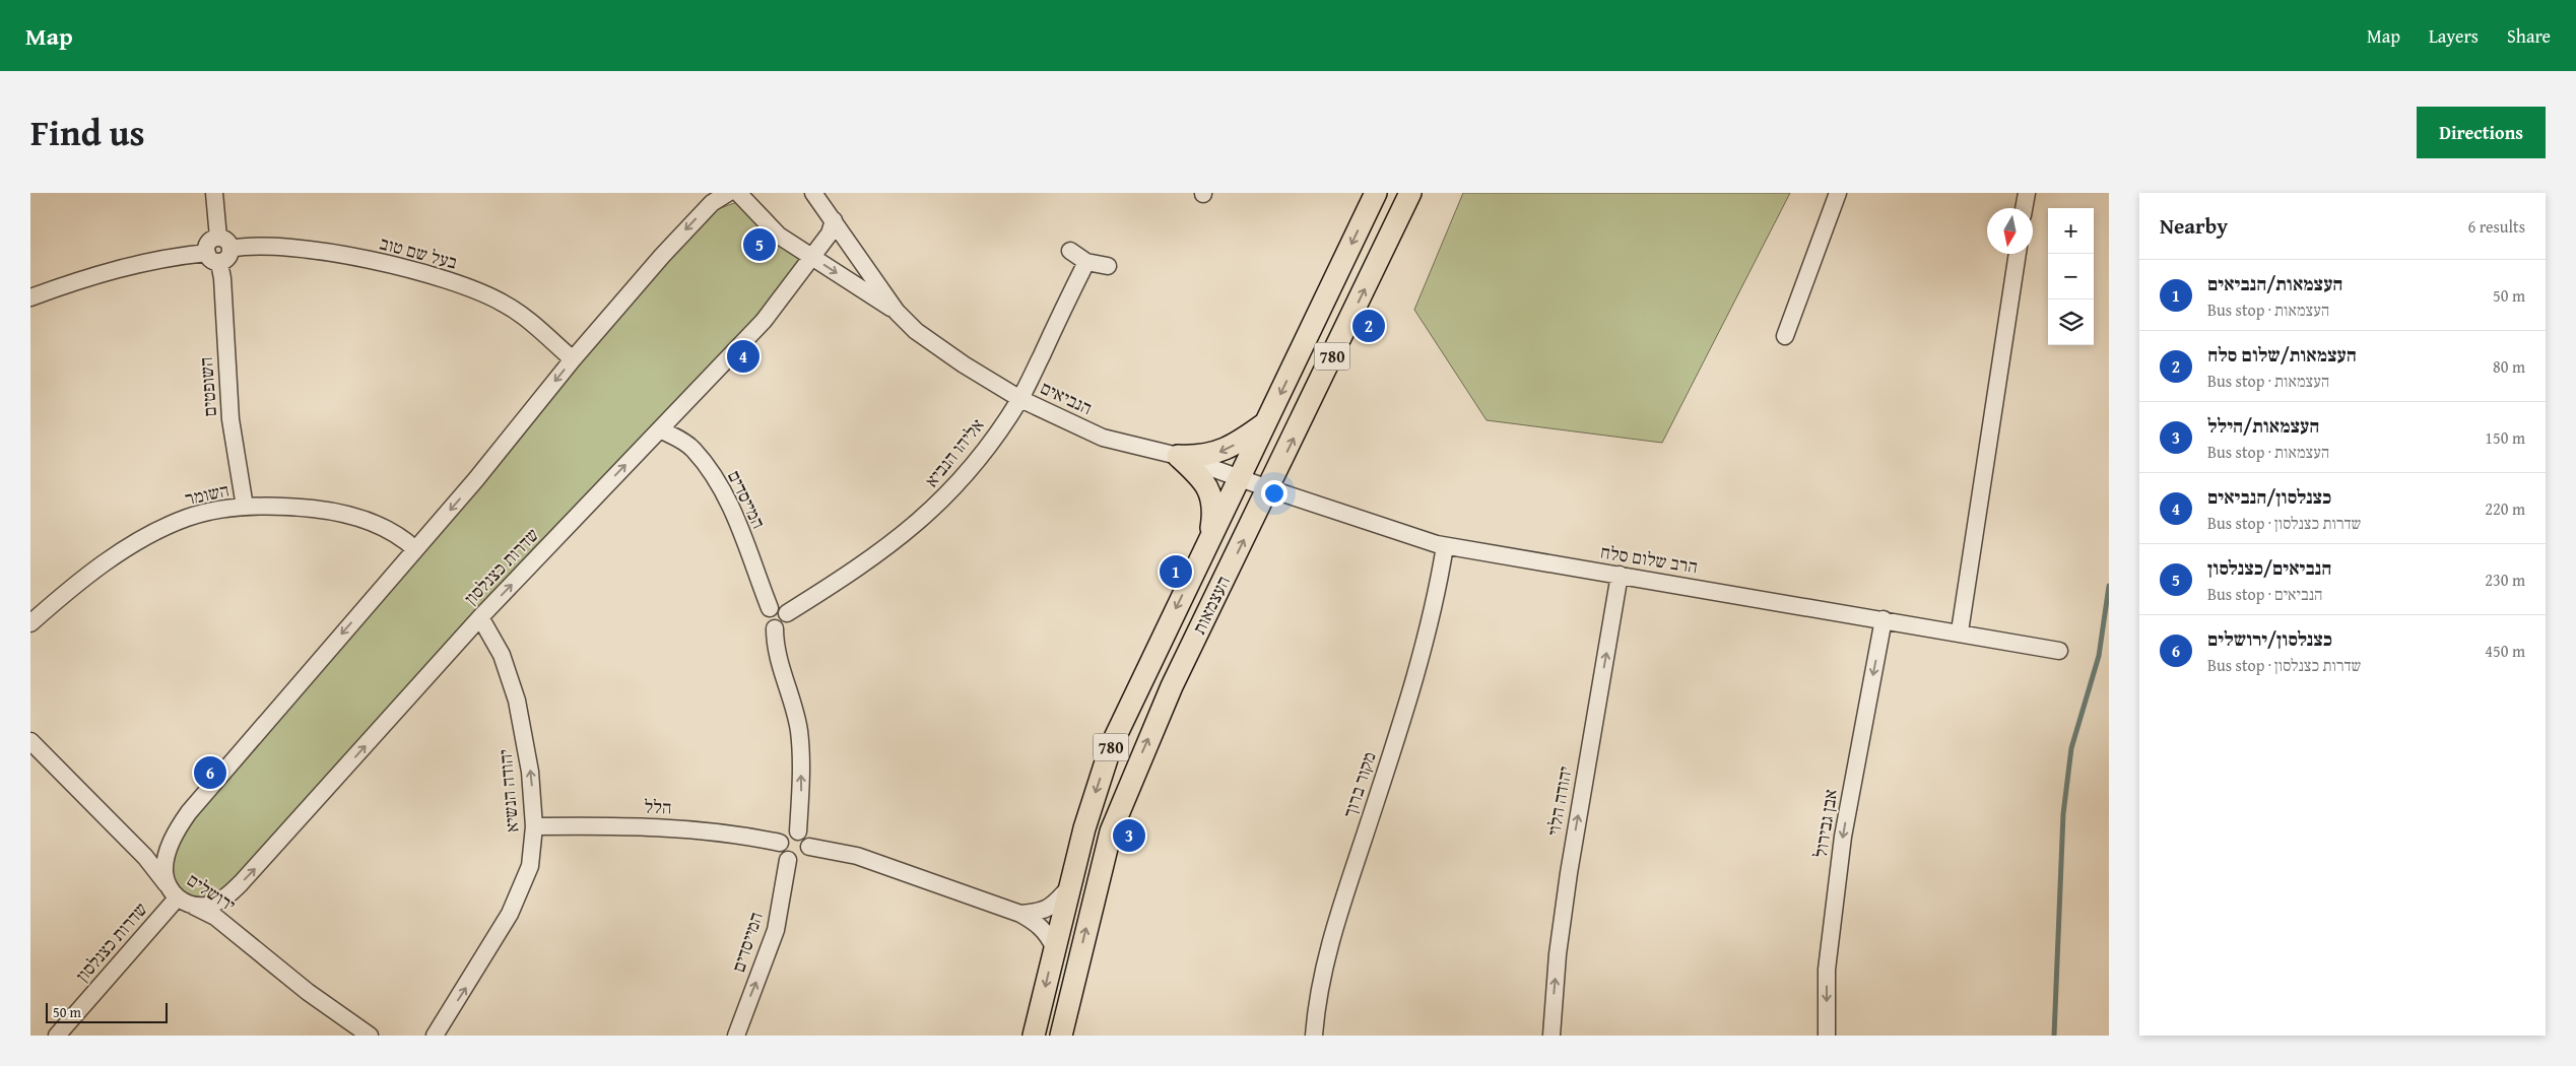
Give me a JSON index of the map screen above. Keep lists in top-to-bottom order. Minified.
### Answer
{"streets":{"main road":["780","העצמאות"],"street":["בעל שם טוב","השופטים","הנביאים","אליהו הנביא","השומר","המייסדים","הרב שלום סלח","שדרות כצנלסון","מקור ברוך","יהודה הנשיא","יהודה הלוי","הלל","אבן גבירול","ירושלים"]},"crossings":[["השופטים","השומר"],["הנביאים","אליהו הנביא"],["הנביאים","הרב שלום סלח"],["הנביאים","שדרות כצנלסון"],["הנביאים","העצמאות"],["אליהו הנביא","המייסדים"],["המייסדים","שדרות כצנלסון"],["המייסדים","הלל"],["הרב שלום סלח","העצמאות"],["הרב שלום סלח","מקור ברוך"],["הרב שלום סלח","יהודה הלוי"],["הרב שלום סלח","אבן גבירול"],["שדרות כצנלסון","יהודה הנשיא"],["שדרות כצנלסון","ירושלים"],["יהודה הנשיא","הלל"]],"one_way":["המייסדים","יהודה הנשיא","יהודה הלוי","אבן גבירול"],"scale_bar":"50 m","north":"bottom","page":{"header":"Map","nav":["Map","Layers","Share"],"title":"Find us","buttons":"Directions","heading":["Nearby","6 results"],"map_buttons":["+","−"],"pins":["5","2","4","1","6","3"],"list":[{"mark":"1","name":"העצמאות/הנביאים","note":"Bus stop · העצמאות","value":"50 m"},{"mark":"2","name":"העצמאות/שלום סלח","note":"Bus stop · העצמאות","value":"80 m"},{"mark":"3","name":"העצמאות/הילל","note":"Bus stop · העצמאות","value":"150 m"},{"mark":"4","name":"כצנלסון/הנביאים","note":"Bus stop · שדרות כצנלסון","value":"220 m"},{"mark":"5","name":"הנביאים/כצנלסון","note":"Bus stop · הנביאים","value":"230 m"},{"mark":"6","name":"כצנלסון/ירושלים","note":"Bus stop · שדרות כצנלסון","value":"450 m"}],"scale":"50 m"}}
